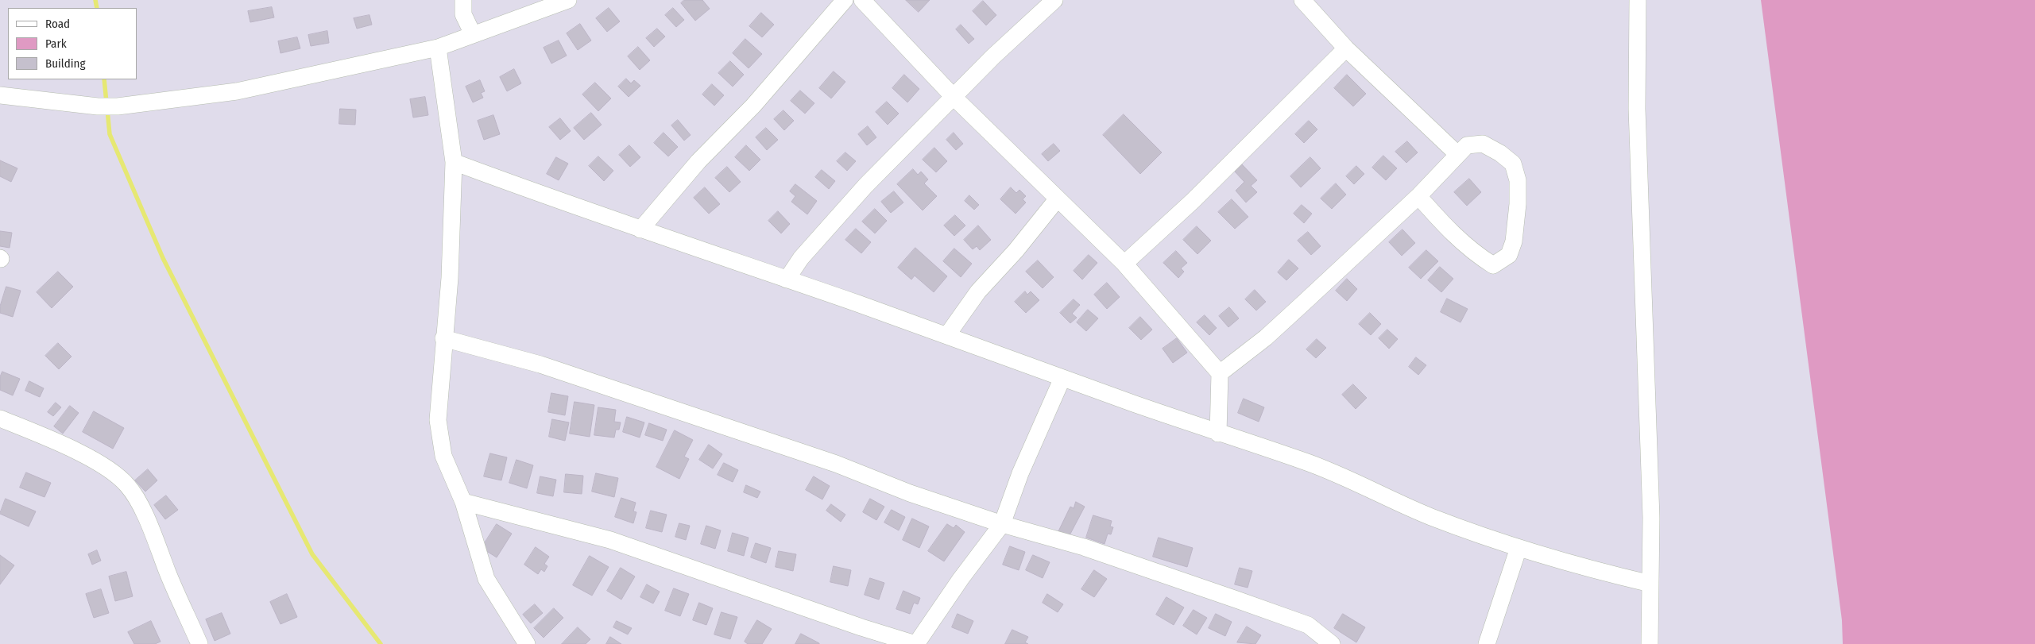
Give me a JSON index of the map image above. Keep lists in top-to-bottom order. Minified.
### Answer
{"legend":["Road","Park","Building"]}
